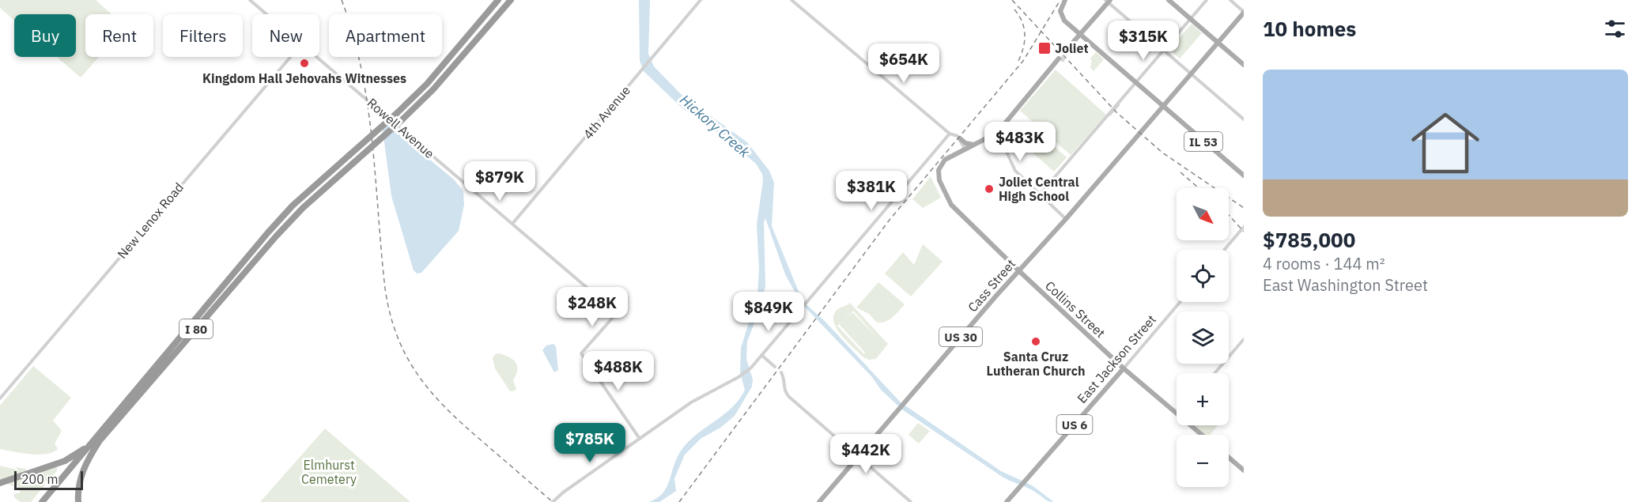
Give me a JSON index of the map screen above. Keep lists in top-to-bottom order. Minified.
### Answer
{"streets":{"highway":["I 80"],"main road":["IL 53","Cass Street","Collins Street","US 30","East Jackson Street","US 6"],"street":["4th Avenue","Rowell Avenue","New Lenox Road"]},"crossings":[["4th Avenue","Rowell Avenue"],["IL 53","Cass Street"],["Cass Street","Collins Street"],["Collins Street","East Jackson Street"]],"water":["Hickory Creek"],"parks":["Elmhurst Cemetery"],"places":{"transit":["Joliet"],"other":["Kingdom Hall Jehovahs Witnesses","Joliet Central High School","Santa Cruz Lutheran Church"]},"scale_bar":"200 m","north":"bottom right","page":{"heading":"10 homes","chip":["Buy","Rent","Filters","New","Apartment"],"price":["$315K","$654K","$483K","$879K","$381K","$248K","$849K","$488K","$785K","$442K"],"list":[{"name":"$785,000","note":"4 rooms · 144 m² · East Washington Street"}],"map_buttons":["+","−"],"scale":"200 m"}}
